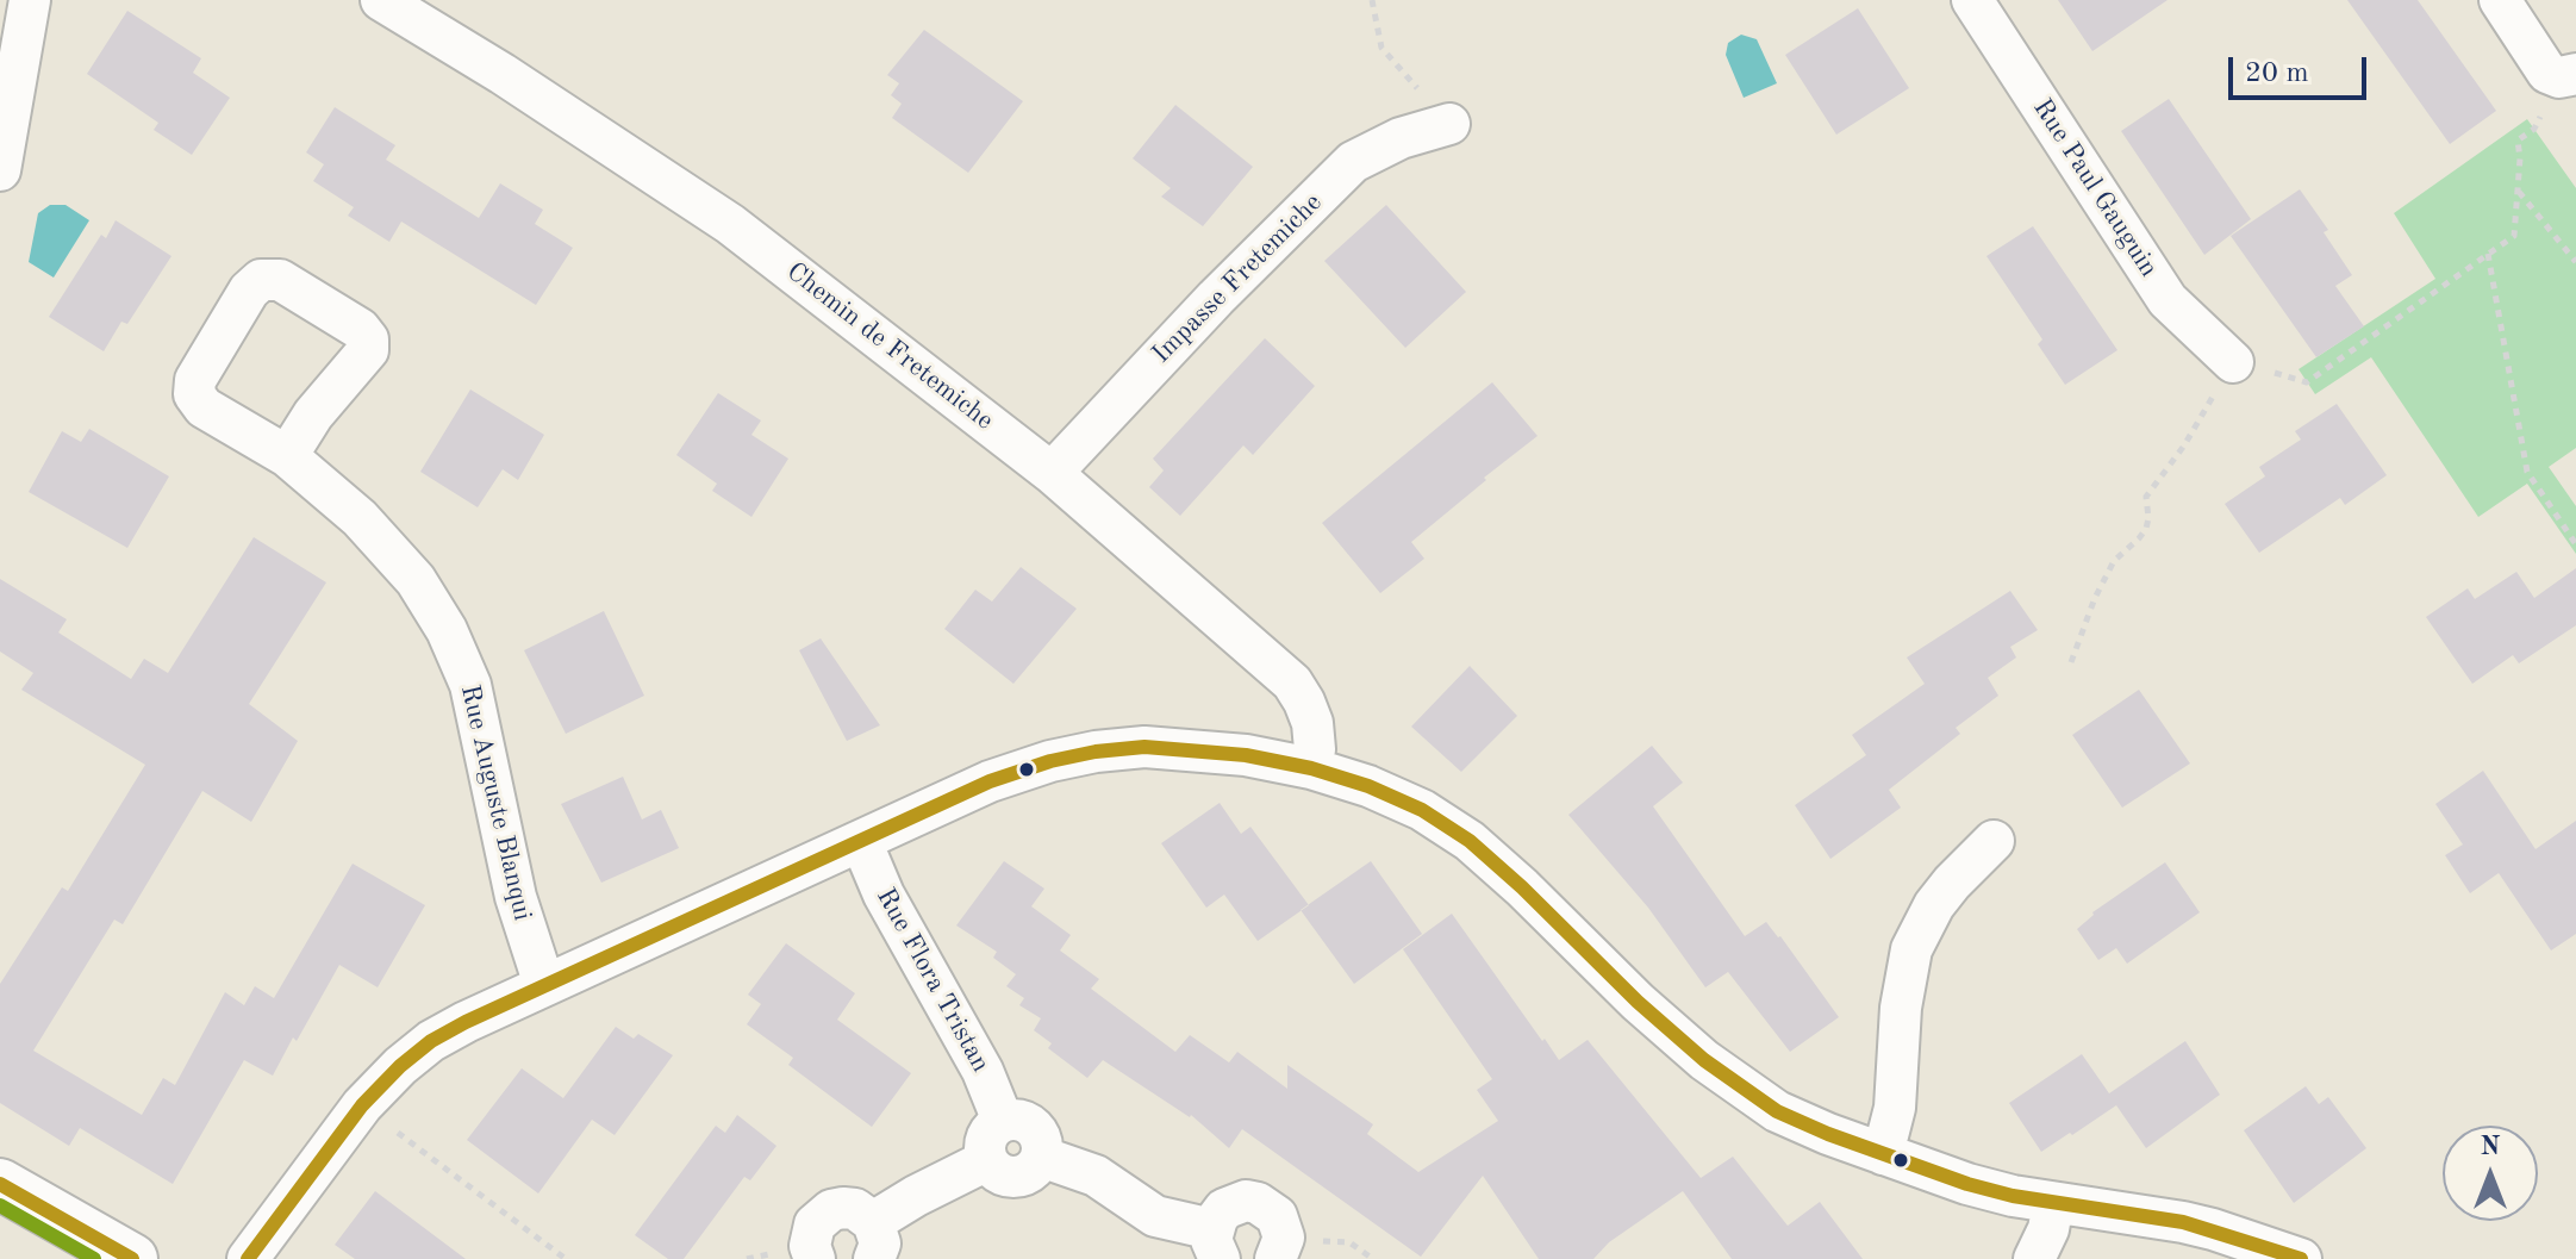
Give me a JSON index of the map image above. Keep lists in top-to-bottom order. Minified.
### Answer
{"streets":{"street":["Rue Paul Gauguin","Impasse Fretemiche","Chemin de Fretemiche","Rue Auguste Blanqui","Rue Flora Tristan"]},"crossings":[["Impasse Fretemiche","Chemin de Fretemiche"]],"scale_bar":"20 m","north":"top"}
